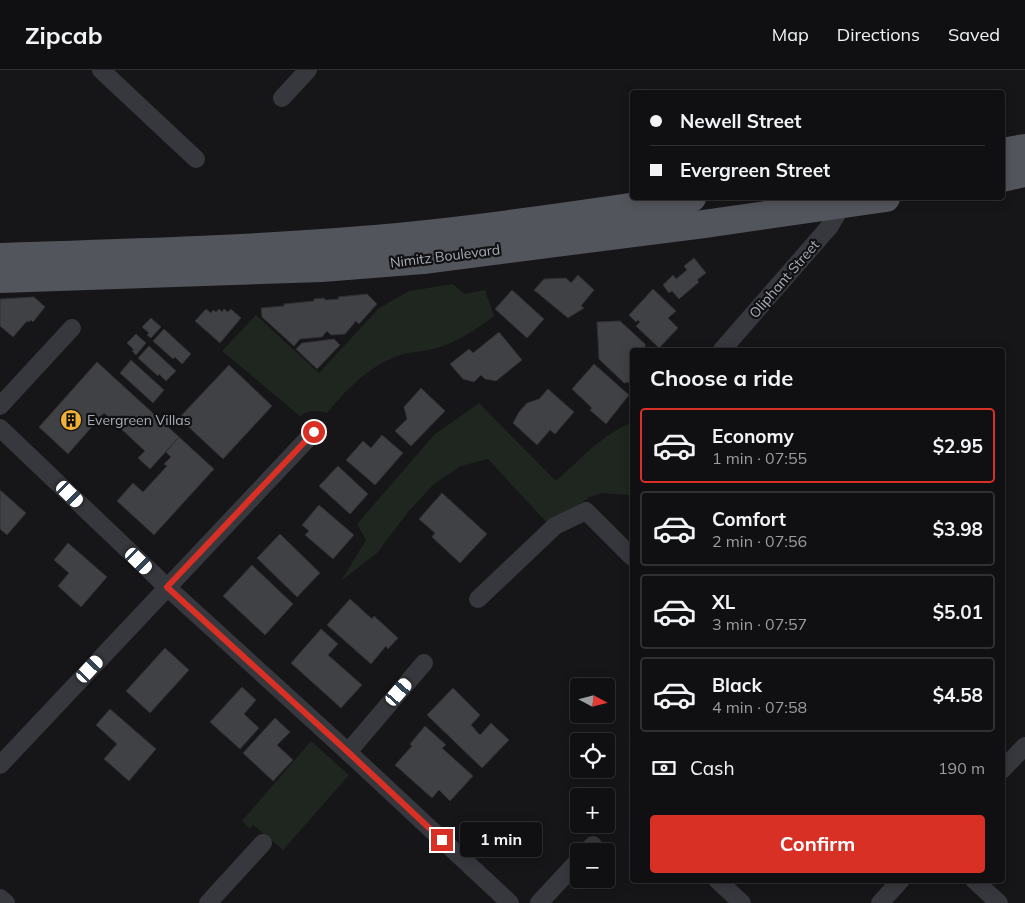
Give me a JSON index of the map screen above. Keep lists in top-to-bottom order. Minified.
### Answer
{"streets":{"main road":["Nimitz Boulevard"],"street":["Oliphant Street"]},"crossings":[["Nimitz Boulevard","Oliphant Street"]],"places":{"building":["Evergreen Villas"]},"north":"right","page":{"header":"Zipcab","nav":["Map","Directions","Saved"],"banner":["Newell Street","Evergreen Street"],"heading":"Choose a ride","list":[{"name":"Economy","note":"1 min · 07:55","value":"$2.95"},{"name":"Comfort","note":"2 min · 07:56","value":"$3.98"},{"name":"XL","note":"3 min · 07:57","value":"$5.01"},{"name":"Black","note":"4 min · 07:58","value":"$4.58"}],"map_buttons":["+","−"],"pay":["Cash","190 m"],"buttons":"Confirm","bubble":"1 min"}}
